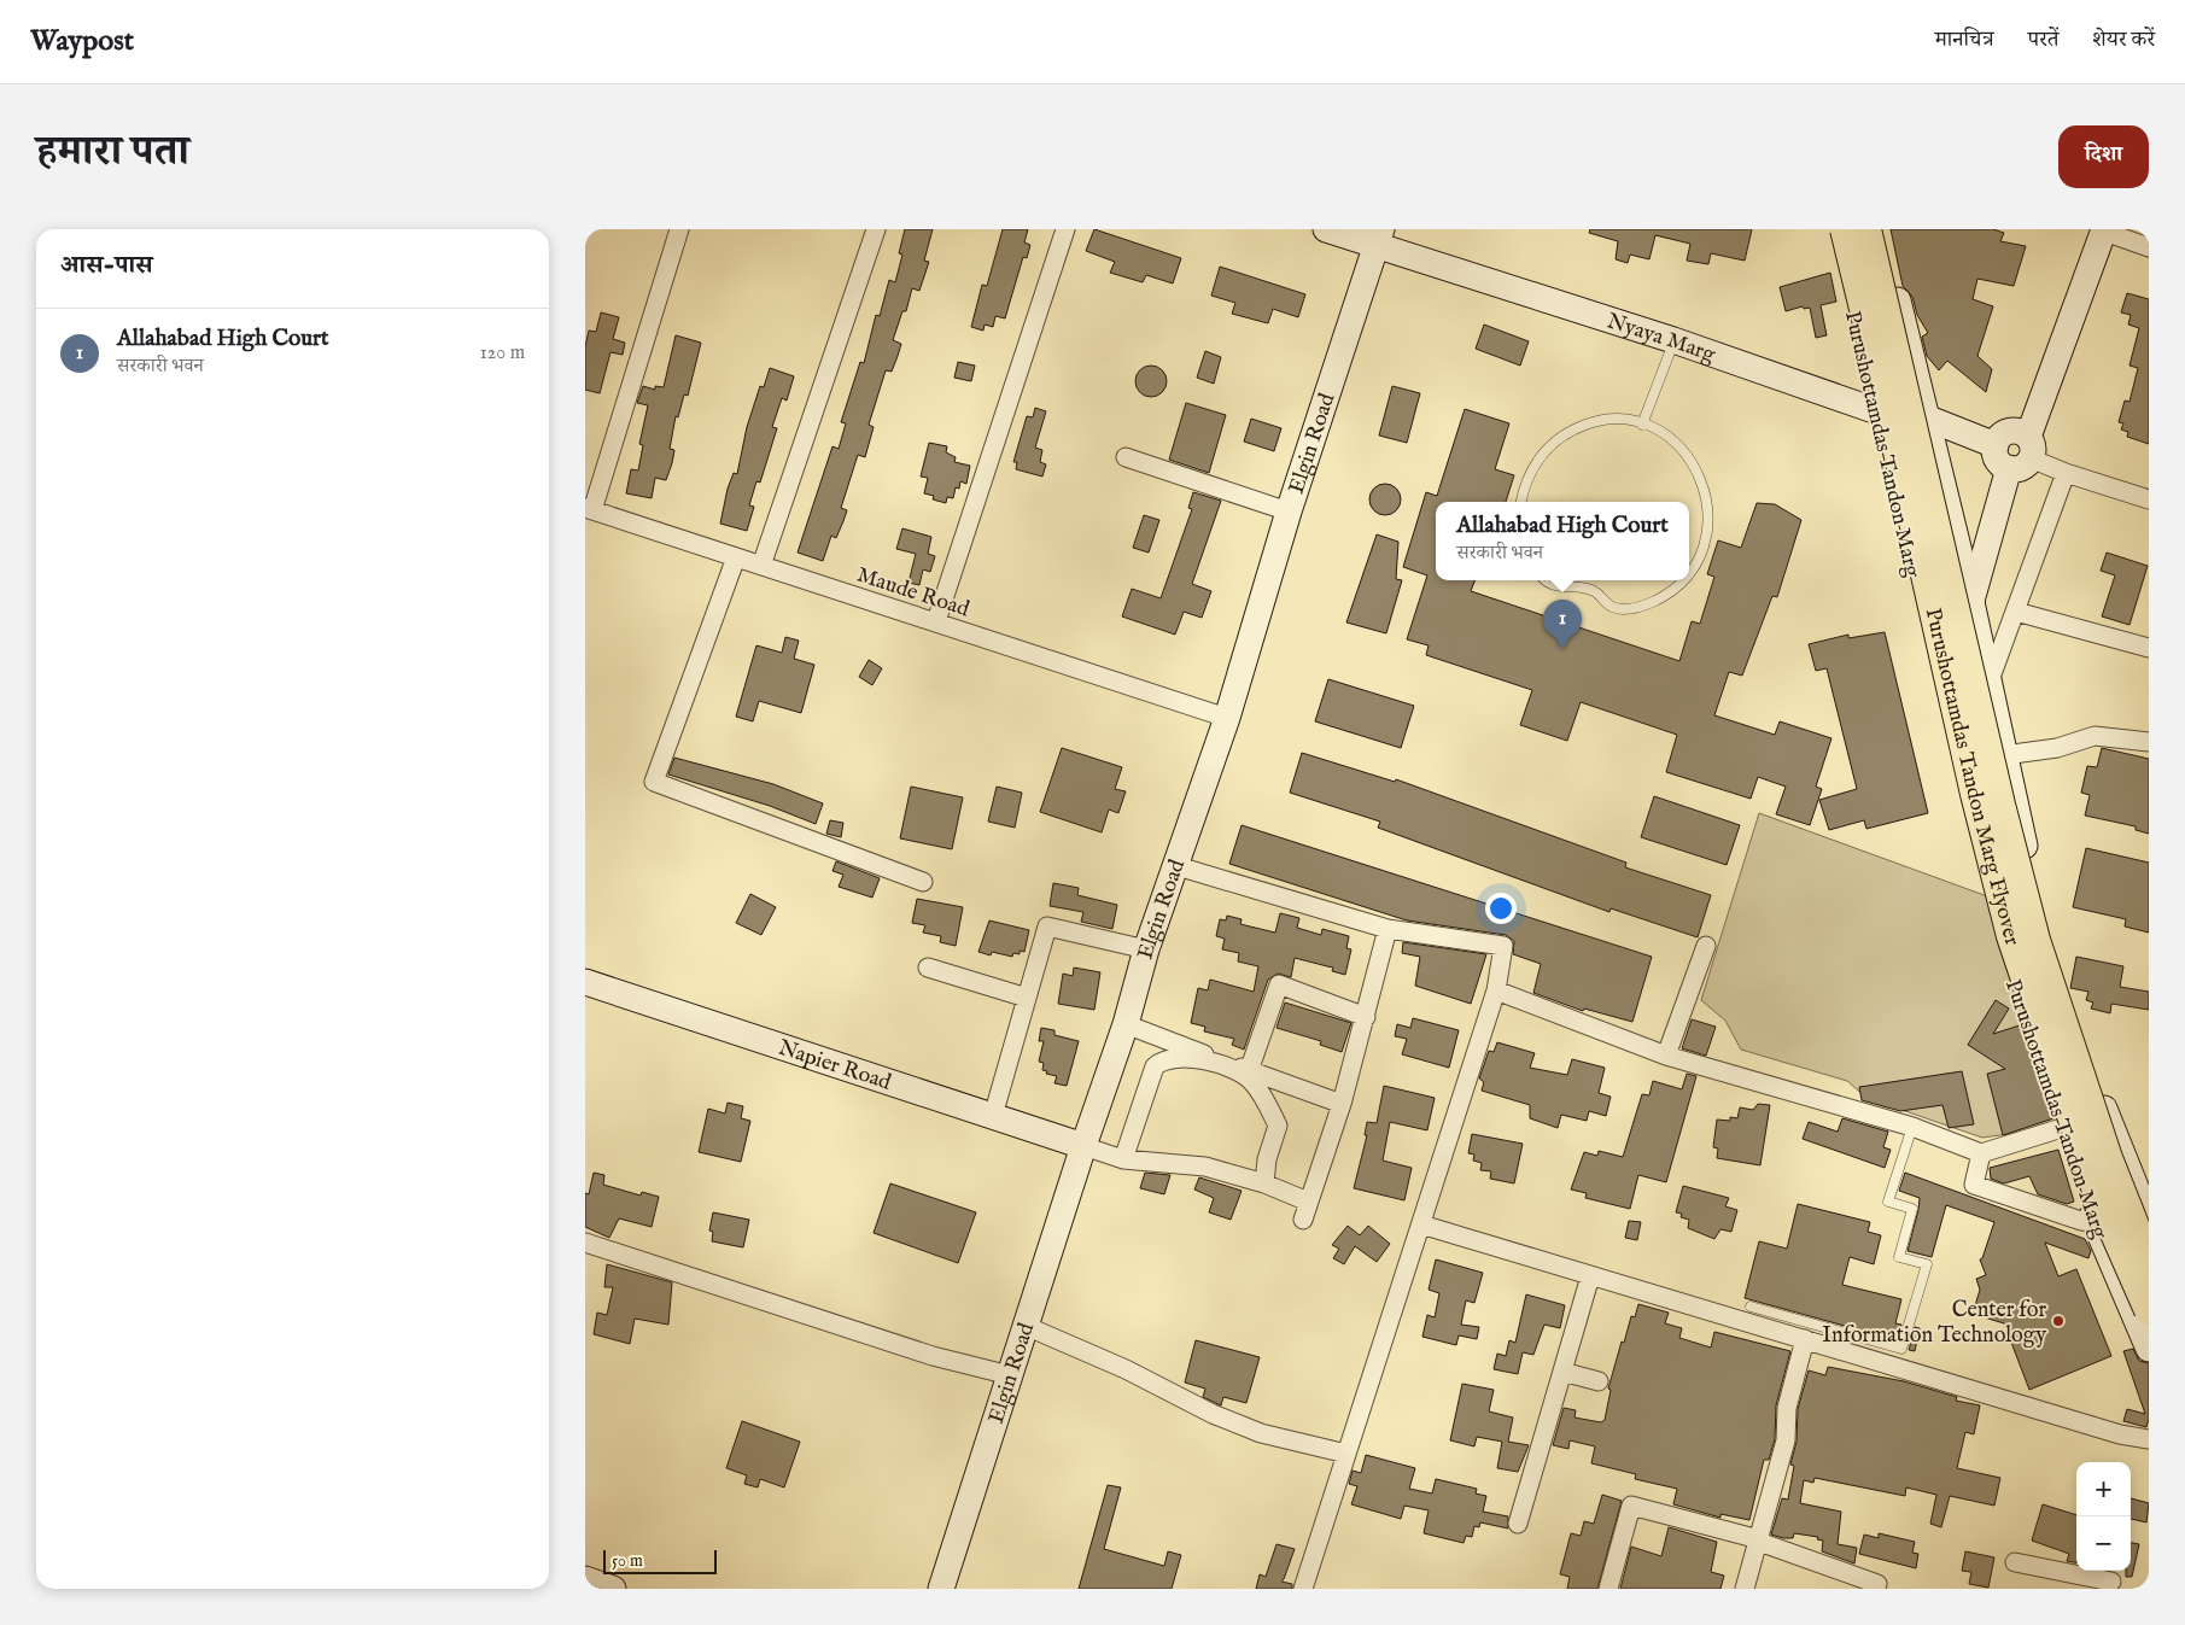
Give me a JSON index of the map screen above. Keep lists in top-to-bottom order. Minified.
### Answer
{"streets":{"main road":["Purushottamdas Tandon Marg Flyover"],"street":["Nyaya Marg","Elgin Road","Purushottamdas Tandon Marg","Maude Road","Napier Road"]},"crossings":[["Nyaya Marg","Elgin Road"],["Nyaya Marg","Purushottamdas Tandon Marg"],["Elgin Road","Maude Road"],["Elgin Road","Napier Road"]],"places":["Center for Information Technology"],"scale_bar":"50 m","page":{"header":"Waypost","nav":["मानचित्र","परतें","शेयर करें"],"title":"हमारा पता","buttons":"दिशा","heading":"आस-पास","list":[{"mark":"1","name":"Allahabad High Court","note":"सरकारी भवन","value":"120 m"}],"popup":["Allahabad High Court","सरकारी भवन"],"pins":"1","map_buttons":["+","−"],"scale":"50 m"}}
